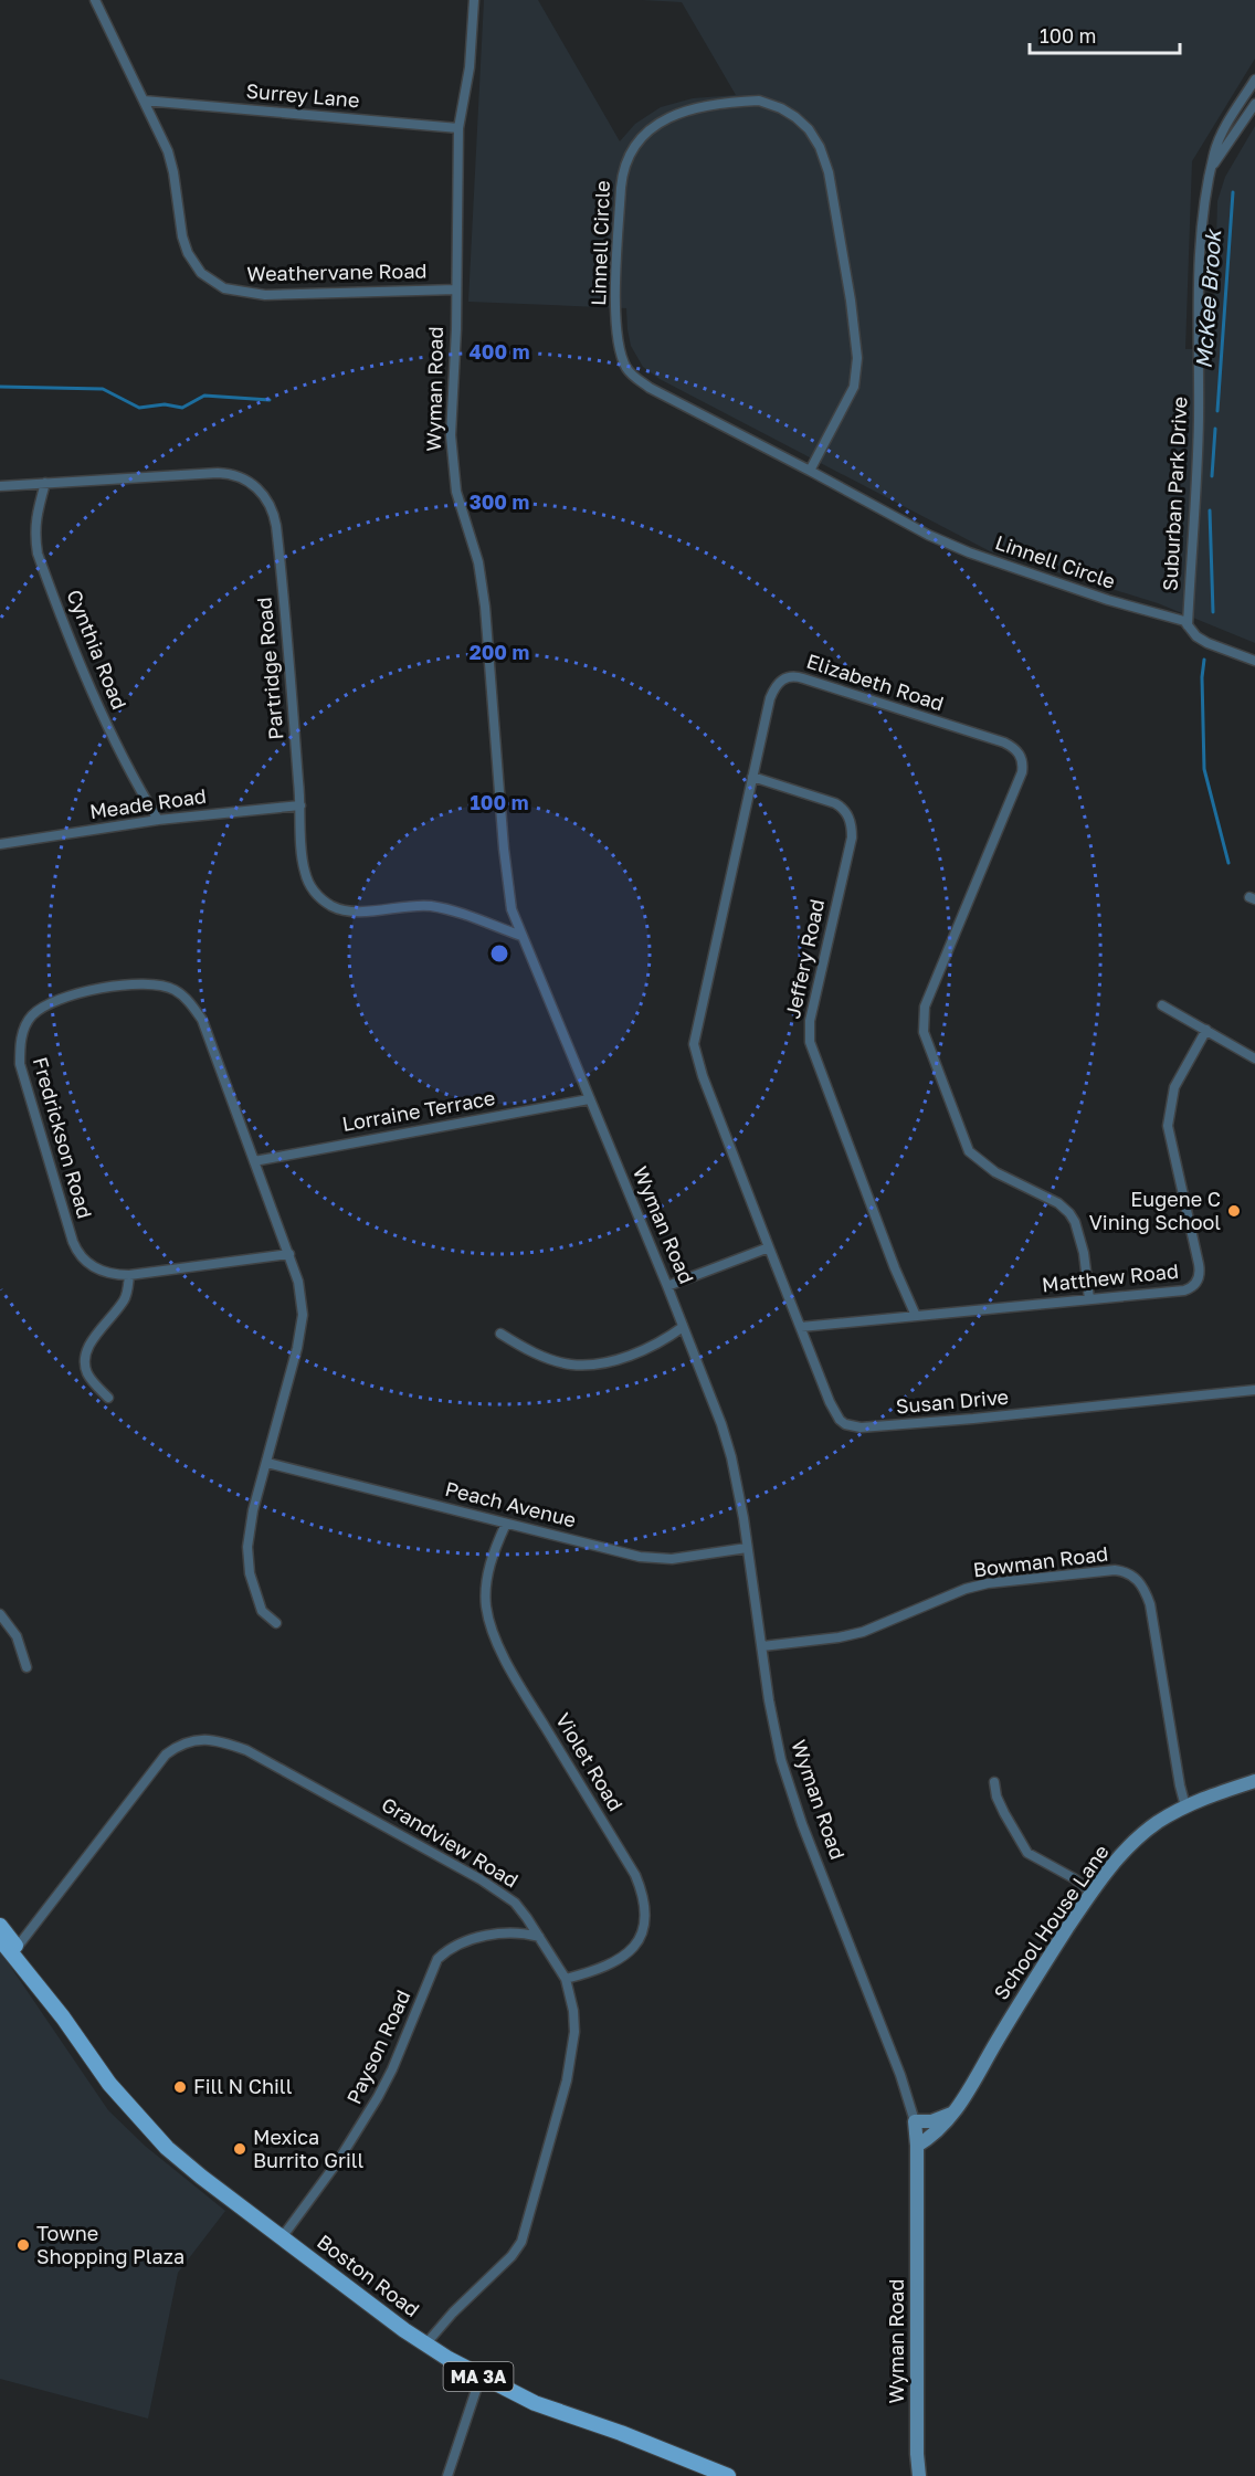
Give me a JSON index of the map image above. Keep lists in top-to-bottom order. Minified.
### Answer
{"streets":{"main road":["Boston Road","MA 3A"],"street":["Surrey Lane","Linnell Circle","Weathervane Road","Wyman Road","Suburban Park Drive","Cynthia Road","Partridge Road","Elizabeth Road","Meade Road","Jeffery Road","Lorraine Terrace","Fredrickson Road","Matthew Road","Susan Drive","Peach Avenue","Bowman Road","Violet Road","Grandview Road","School House Lane","Payson Road"]},"crossings":[["Surrey Lane","Weathervane Road"],["Surrey Lane","Wyman Road"],["Linnell Circle","Suburban Park Drive"],["Weathervane Road","Wyman Road"],["Wyman Road","Partridge Road"],["Wyman Road","Lorraine Terrace"],["Wyman Road","Peach Avenue"],["Wyman Road","Bowman Road"],["Wyman Road","School House Lane"],["Cynthia Road","Partridge Road"],["Cynthia Road","Meade Road"],["Partridge Road","Meade Road"],["Elizabeth Road","Jeffery Road"],["Elizabeth Road","Matthew Road"],["Elizabeth Road","Susan Drive"],["Jeffery Road","Matthew Road"],["Lorraine Terrace","Fredrickson Road"],["Fredrickson Road","Peach Avenue"],["Matthew Road","Susan Drive"],["Peach Avenue","Violet Road"],["Bowman Road","School House Lane"],["Violet Road","Grandview Road"],["Grandview Road","Payson Road"],["Grandview Road","Boston Road"],["Payson Road","Boston Road"]],"water":["McKee Brook"],"places":["Eugene C Vining School","Fill N Chill","Mexica Burrito Grill","Towne Shopping Plaza"],"scale_bar":"100 m","rings":["400 m","300 m","200 m","100 m"]}
